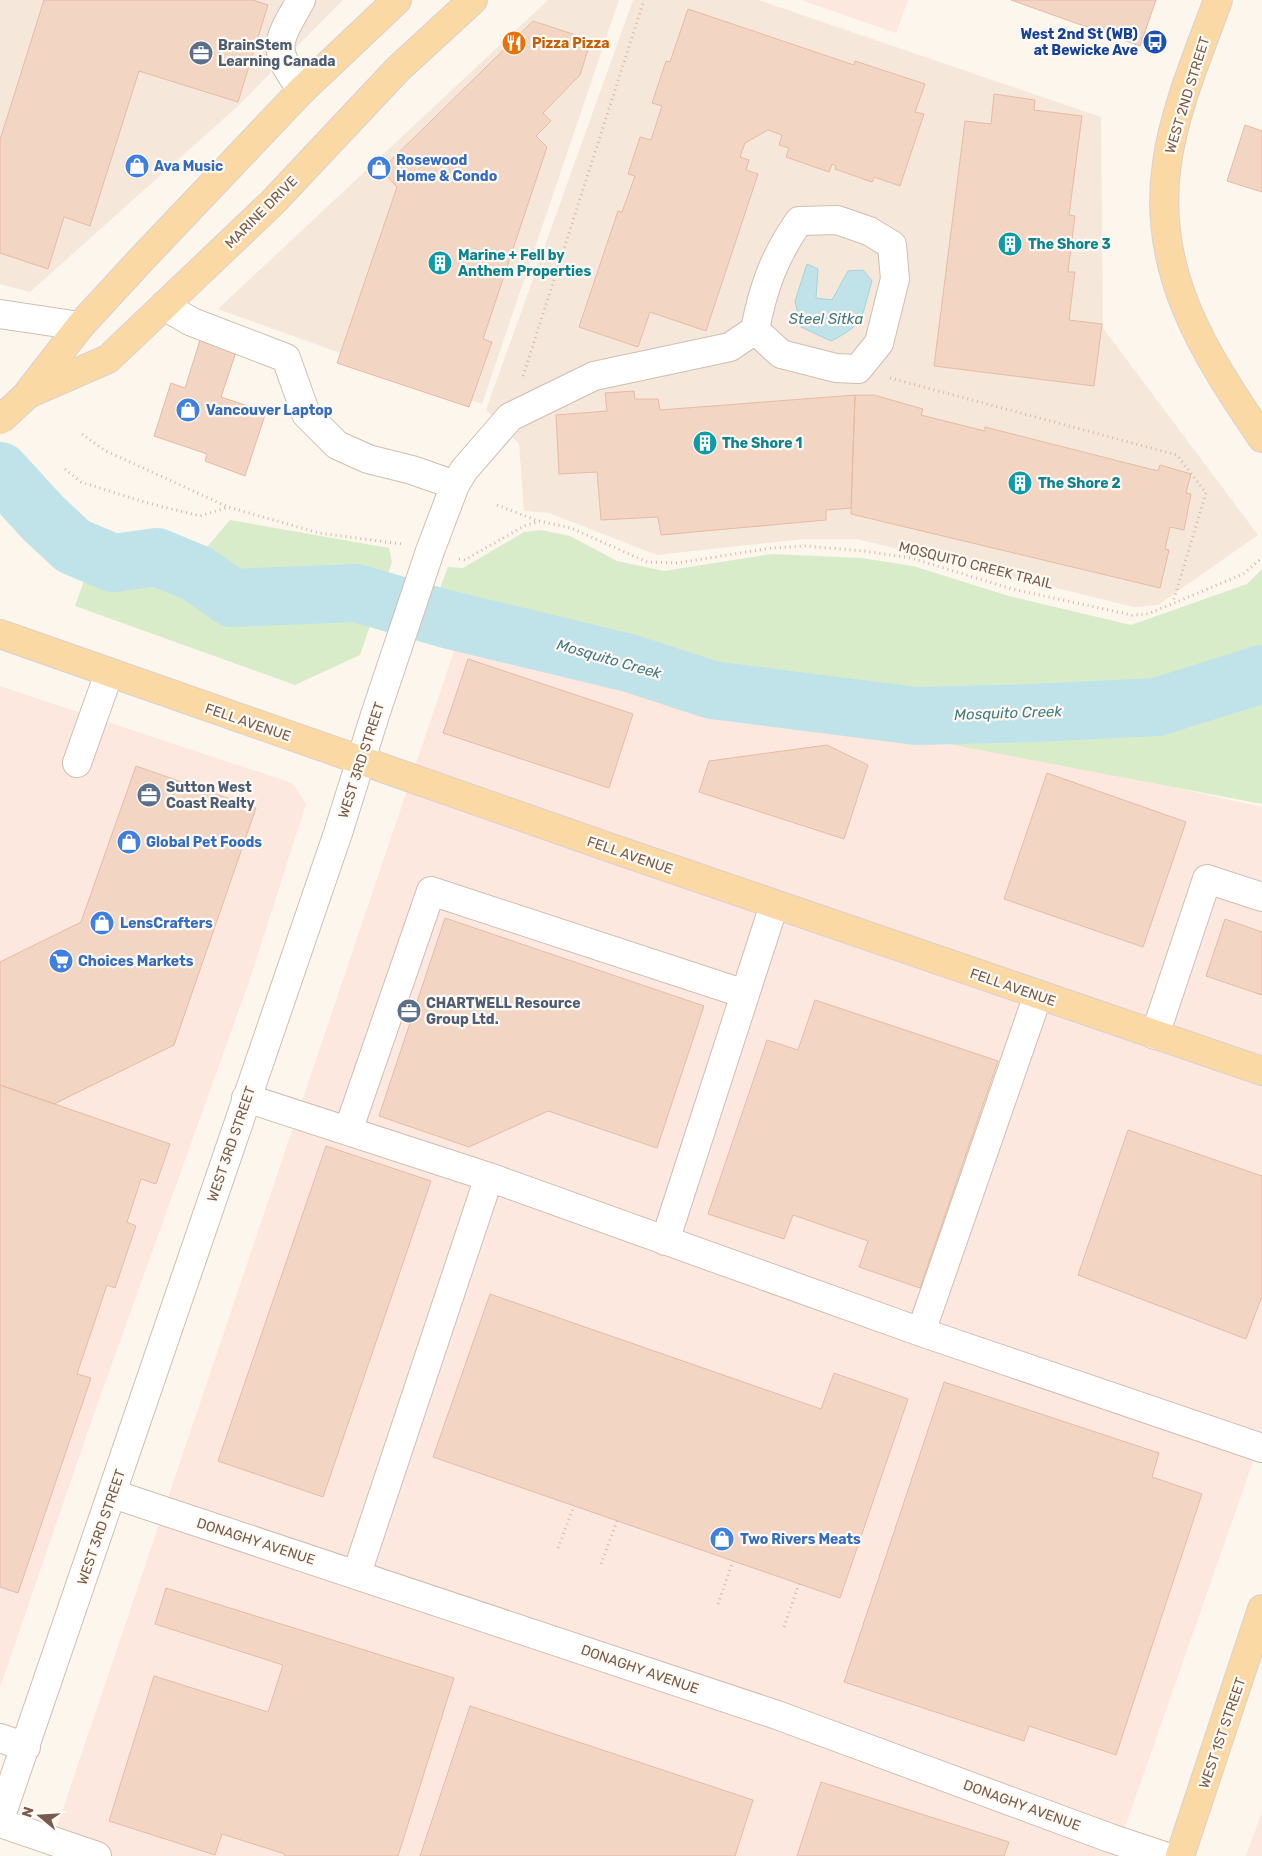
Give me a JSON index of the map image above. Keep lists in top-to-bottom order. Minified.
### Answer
{"streets":{"main road":["WEST 2ND STREET","MARINE DRIVE","FELL AVENUE","WEST 1ST STREET"],"street":["WEST 3RD STREET","DONAGHY AVENUE"],"path":["MOSQUITO CREEK TRAIL"]},"crossings":[["FELL AVENUE","WEST 3RD STREET"],["WEST 3RD STREET","DONAGHY AVENUE"]],"water":["Steel Sitka","Mosquito Creek"],"places":{"bus stop":["West 2nd St (WB) at Bewicke Ave"],"restaurant":["Pizza Pizza"],"office":["BrainStem Learning Canada","Sutton West Coast Realty","CHARTWELL Resource Group Ltd."],"shop":["Ava Music","Rosewood Home & Condo","Vancouver Laptop","Global Pet Foods","LensCrafters","Two Rivers Meats"],"building":["The Shore 3","Marine + Fell by Anthem Properties","The Shore 1","The Shore 2"],"supermarket":["Choices Markets"]},"north":"left"}
